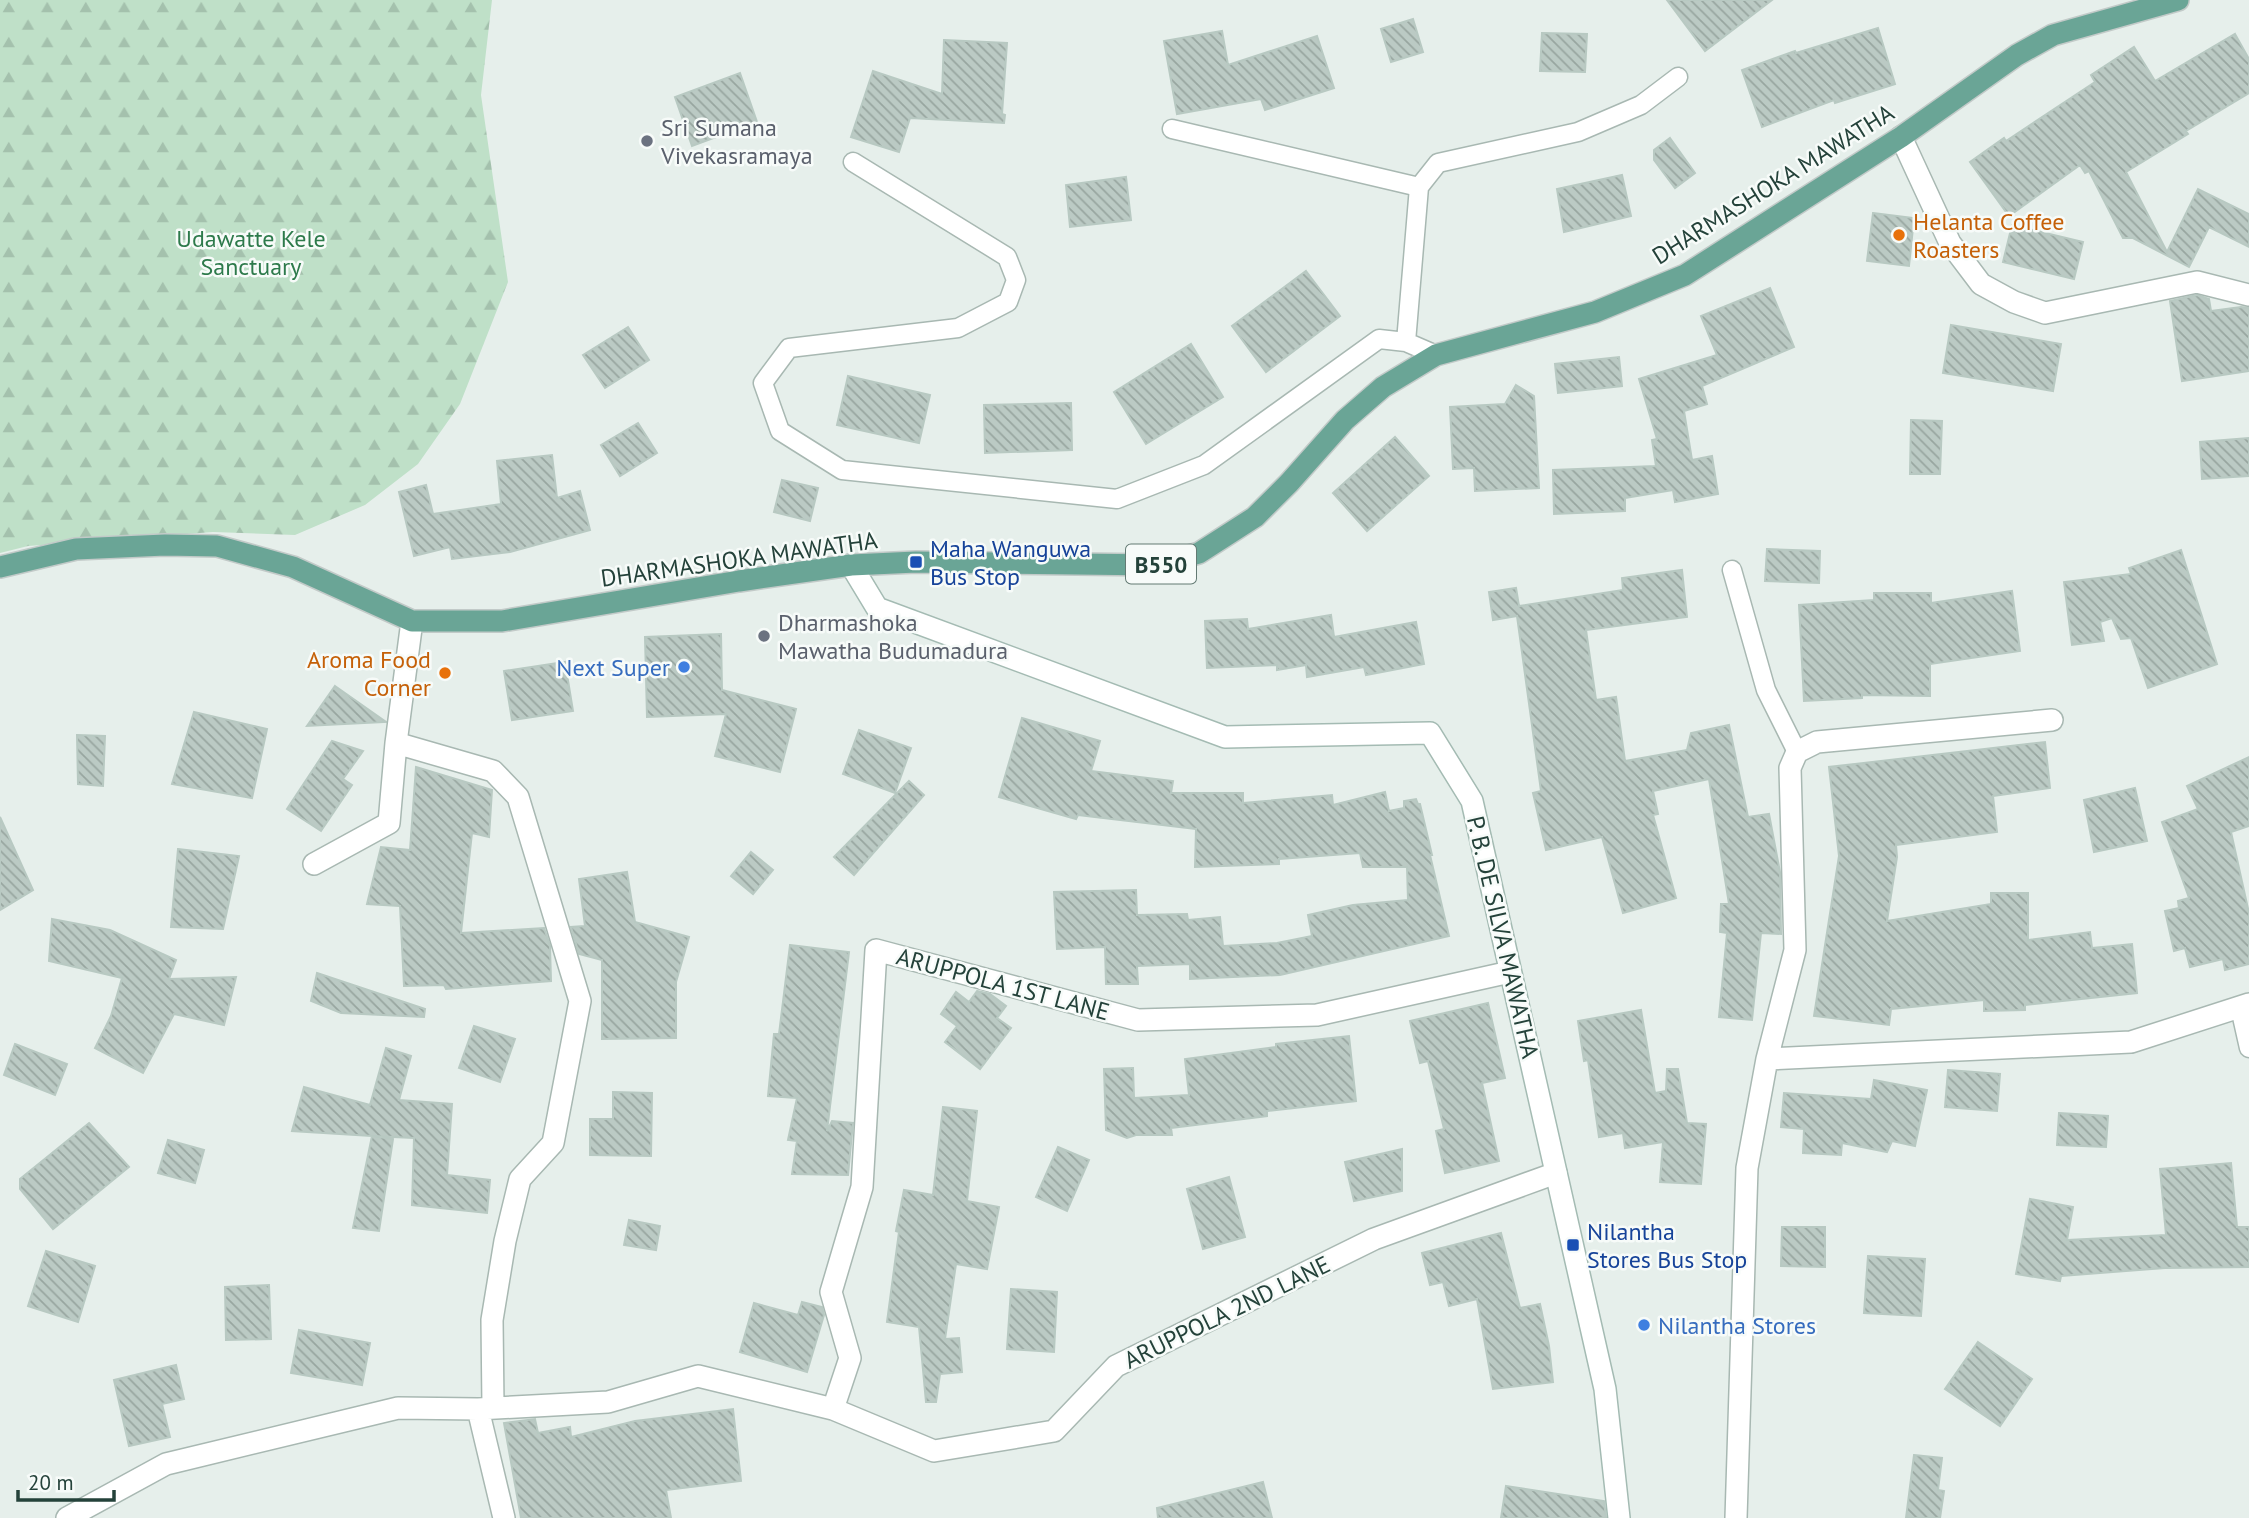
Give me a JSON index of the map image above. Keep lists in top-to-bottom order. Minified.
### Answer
{"streets":{"main road":["DHARMASHOKA MAWATHA","B550"],"street":["P. B. DE SILVA MAWATHA","ARUPPOLA 1ST LANE","ARUPPOLA 2ND LANE"]},"crossings":[["DHARMASHOKA MAWATHA","P. B. DE SILVA MAWATHA"],["P. B. DE SILVA MAWATHA","ARUPPOLA 1ST LANE"],["P. B. DE SILVA MAWATHA","ARUPPOLA 2ND LANE"],["ARUPPOLA 1ST LANE","ARUPPOLA 2ND LANE"]],"parks":["Udawatte Kele Sanctuary"],"places":{"other":["Sri Sumana Vivekasramaya","Helanta Coffee Roasters","Dharmashoka Mawatha Budumadura","Next Super","Aroma Food Corner","Nilantha Stores"],"transit":["Maha Wanguwa Bus Stop","Nilantha Stores Bus Stop"]},"scale_bar":"20 m"}
